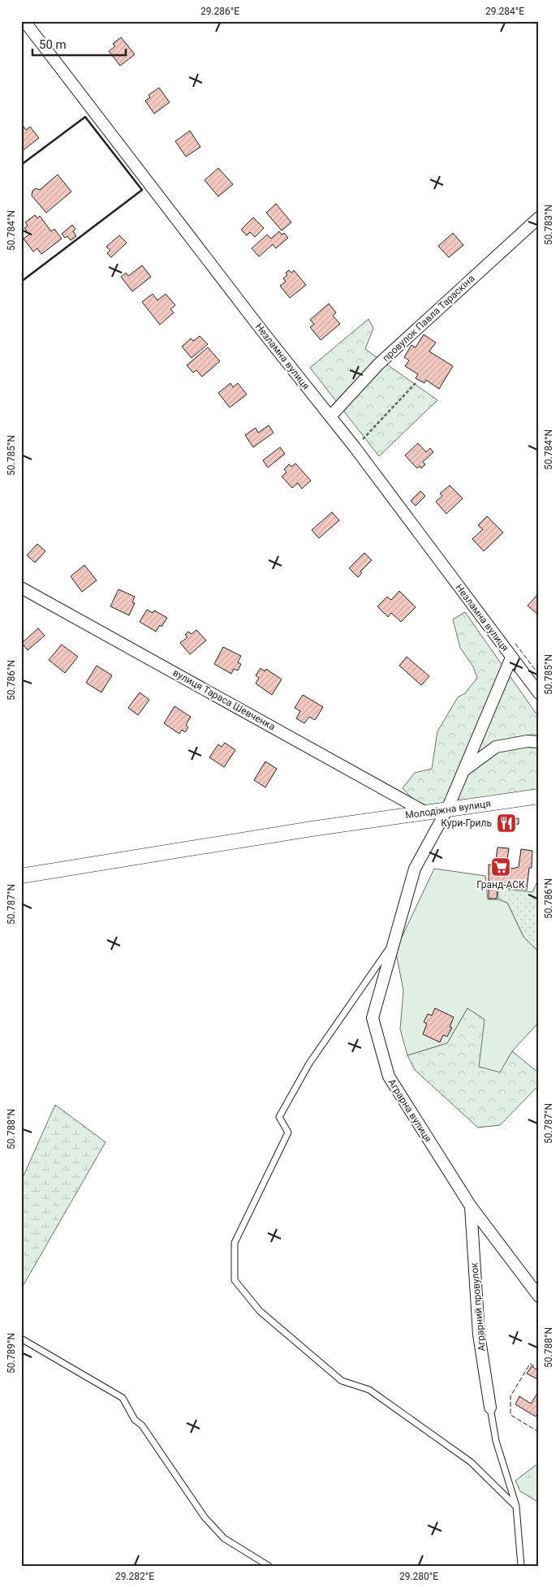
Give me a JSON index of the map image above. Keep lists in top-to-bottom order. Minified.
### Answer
{"streets":{"street":["провулок Павла Тараскіна","Незламна вулиця","вулиця Тараса Шевченка","Молодіжна вулиця","Аграрна вулиця","Аграрний провулок"]},"crossings":[["провулок Павла Тараскіна","Незламна вулиця"],["Незламна вулиця","Аграрна вулиця"],["вулиця Тараса Шевченка","Молодіжна вулиця"],["Молодіжна вулиця","Аграрна вулиця"],["Аграрна вулиця","Аграрний провулок"]],"places":{"restaurant":["Кури-Гриль"],"supermarket":["Гранд-АСК"]},"scale_bar":"50 m","coordinates":["29.286°E","29.284°E","50.783°N","50.784°N","50.785°N","50.786°N","50.787°N","50.788°N","50.789°N","29.282°E","29.280°E"]}
